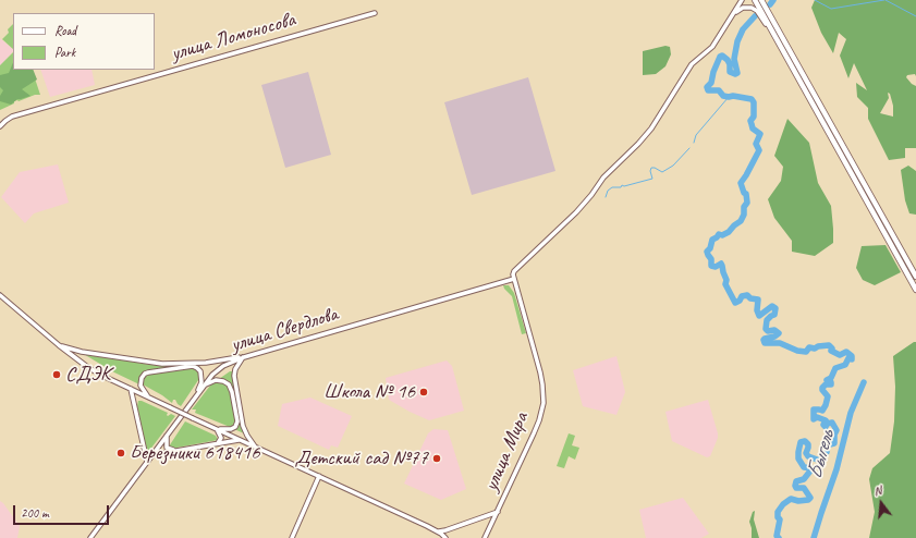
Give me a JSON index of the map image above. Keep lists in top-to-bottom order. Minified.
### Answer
{"streets":{"street":["улица Ломоносова","улица Свердлова","улица Мира"]},"crossings":[["улица Свердлова","улица Мира"]],"water":["Быгель"],"places":["СДЭК","Школа № 16","Березники 618416","Детский сад №77"],"legend":["Road","Park"],"scale_bar":"200 m","north":"top"}
